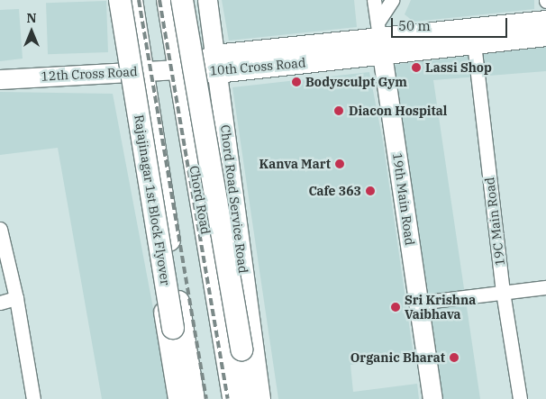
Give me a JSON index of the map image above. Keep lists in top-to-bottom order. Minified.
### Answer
{"streets":{"main road":["Rajajinagar 1st Block Flyover","Chord Road"],"street":["10th Cross Road","12th Cross Road","Chord Road Service Road","19th Main Road","19C Main Road"]},"crossings":[["10th Cross Road","12th Cross Road"],["10th Cross Road","Chord Road Service Road"],["10th Cross Road","19th Main Road"],["10th Cross Road","Chord Road"],["10th Cross Road","19C Main Road"],["12th Cross Road","Chord Road"]],"places":["Lassi Shop","Bodysculpt Gym","Diacon Hospital","Kanva Mart","Cafe 363","Sri Krishna Vaibhava","Organic Bharat"],"scale_bar":"50 m","north":"top"}
